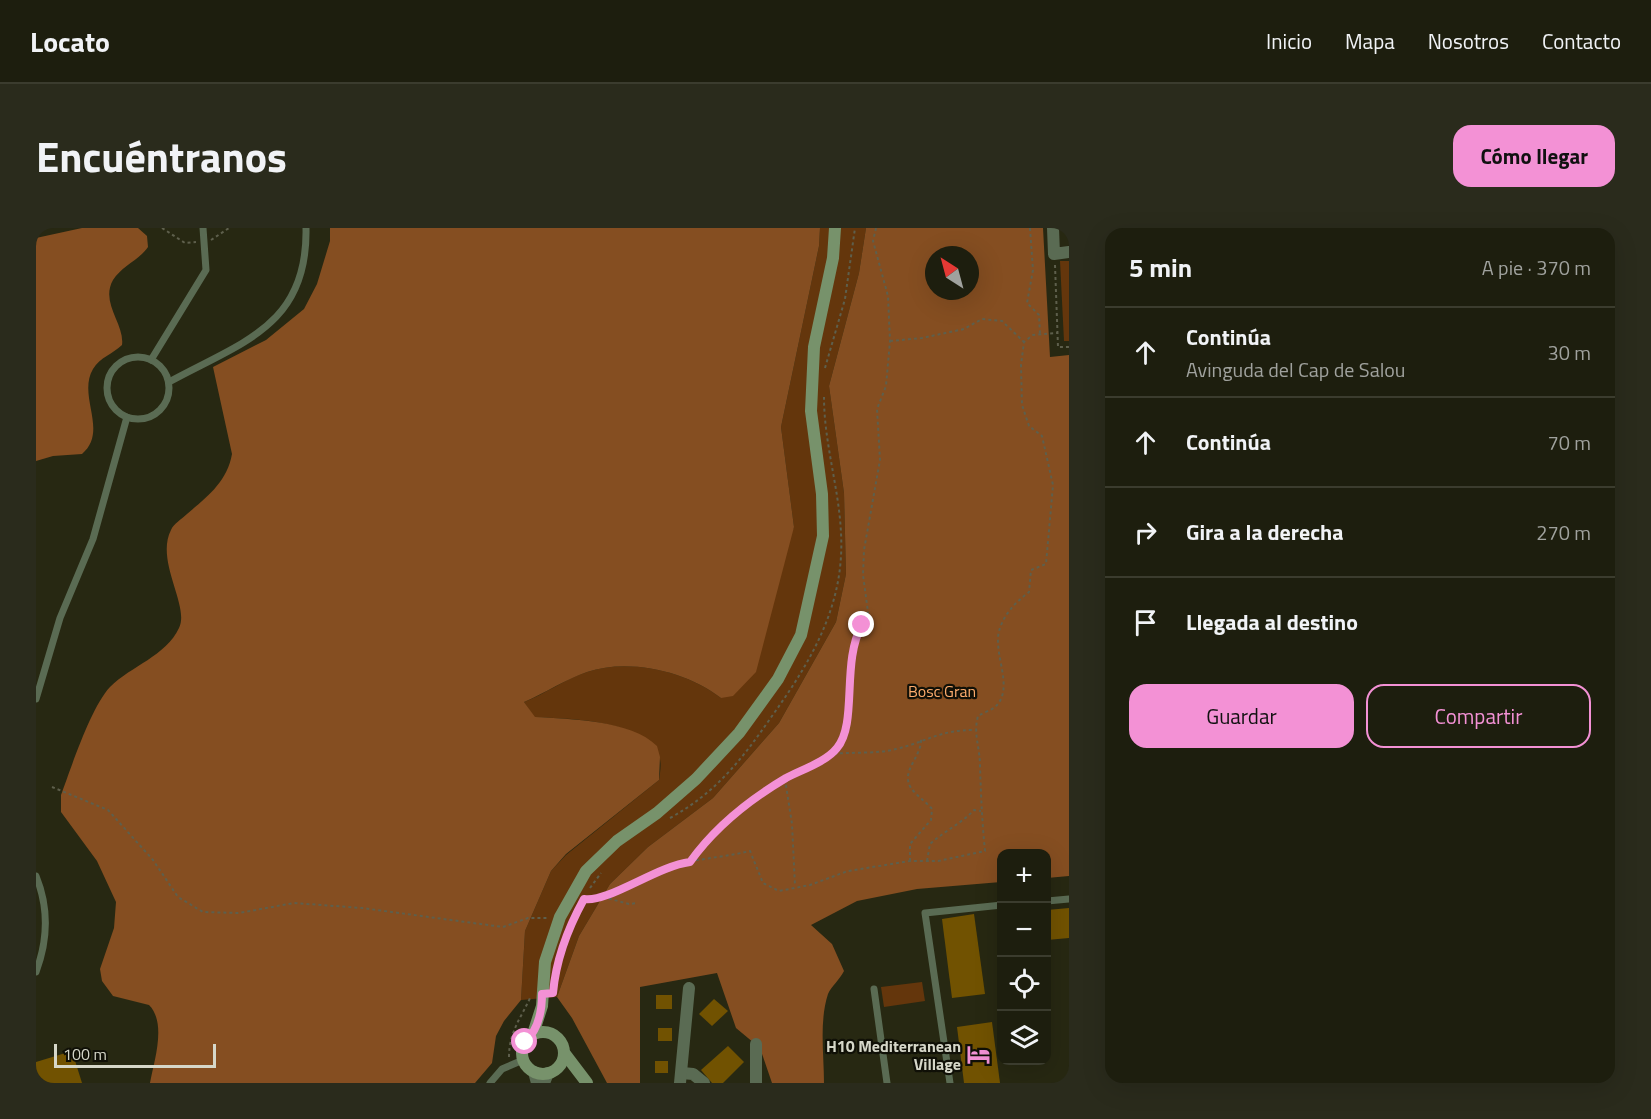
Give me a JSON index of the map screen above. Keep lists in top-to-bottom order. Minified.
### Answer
{"parks":["Bosc Gran"],"places":{"hotel":["H10 Mediterranean Village"]},"scale_bar":"100 m","north":"top left","page":{"header":"Locato","nav":["Inicio","Mapa","Nosotros","Contacto"],"title":"Encuéntranos","buttons":["Cómo llegar",["Guardar","Compartir"]],"heading":["5 min","A pie · 370 m"],"list":[["Continúa","Avinguda del Cap de Salou","30 m"],["Continúa","70 m"],["Gira a la derecha","270 m"],"Llegada al destino"],"map_buttons":["+","−"],"scale":"100 m"}}
